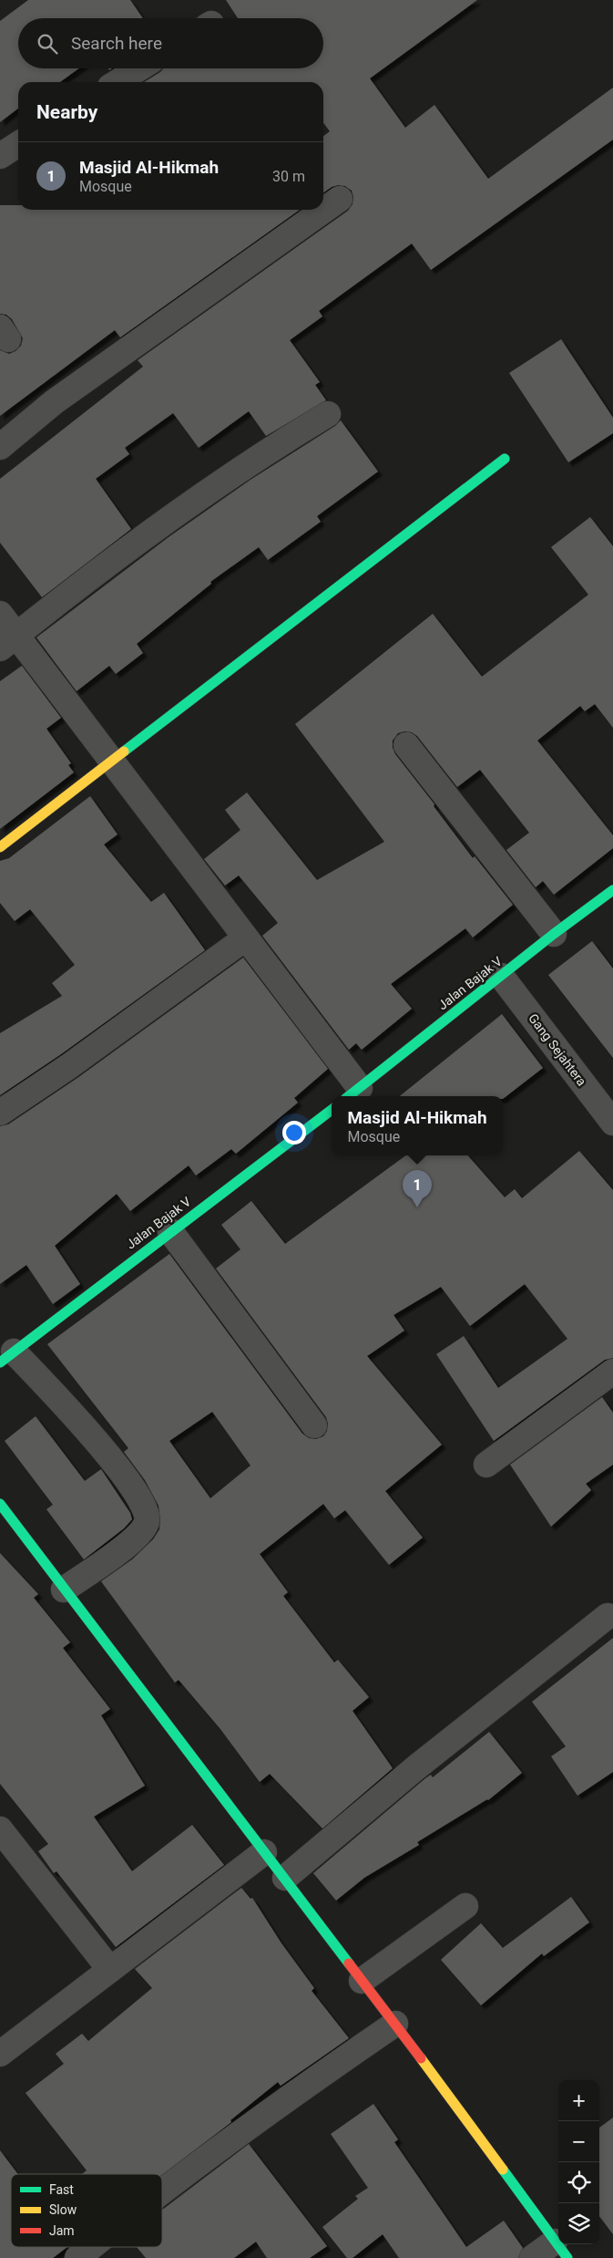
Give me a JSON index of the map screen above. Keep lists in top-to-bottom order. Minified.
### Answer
{"streets":{"street":["Jalan Bajak V","Gang Sejahtera"]},"crossings":[["Jalan Bajak V","Gang Sejahtera"]],"legend":["Fast","Slow","Jam"],"page":{"search":"Search here","heading":"Nearby","list":[{"mark":"1","name":"Masjid Al-Hikmah","note":"Mosque","value":"30 m"}],"popup":["Masjid Al-Hikmah","Mosque"],"pins":"1","map_buttons":["+","−"]}}
